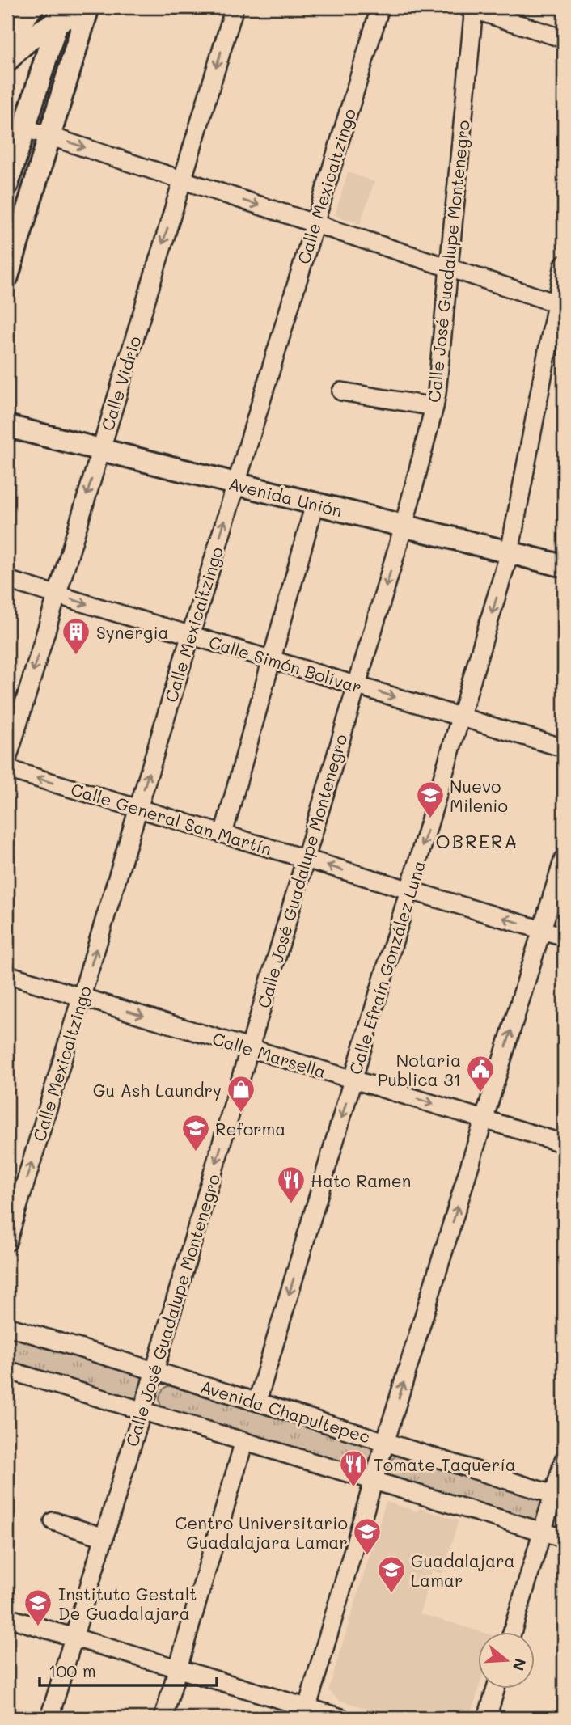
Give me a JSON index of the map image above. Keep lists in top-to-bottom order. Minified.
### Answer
{"streets":{"main road":["Avenida Unión"],"street":["Calle Mexicaltzingo","Calle José Guadalupe Montenegro","Calle Vidrio","Calle Simón Bolívar","Calle General San Martín","Calle Efraín González Luna","Calle Marsella","Avenida Chapultepec"]},"crossings":[["Calle Mexicaltzingo","Avenida Unión"],["Calle Mexicaltzingo","Calle Simón Bolívar"],["Calle Mexicaltzingo","Calle General San Martín"],["Calle Mexicaltzingo","Calle Marsella"],["Calle José Guadalupe Montenegro","Avenida Unión"],["Calle José Guadalupe Montenegro","Calle Simón Bolívar"],["Calle José Guadalupe Montenegro","Calle General San Martín"],["Calle José Guadalupe Montenegro","Calle Marsella"],["Calle José Guadalupe Montenegro","Avenida Chapultepec"],["Calle Vidrio","Avenida Unión"],["Calle Vidrio","Calle Simón Bolívar"],["Avenida Unión","Calle Efraín González Luna"],["Calle Simón Bolívar","Calle Efraín González Luna"],["Calle General San Martín","Calle Efraín González Luna"],["Calle Efraín González Luna","Calle Marsella"],["Calle Efraín González Luna","Avenida Chapultepec"]],"one_way":["Calle Vidrio","Calle Simón Bolívar","Calle General San Martín","Calle Marsella"],"districts":["OBRERA"],"places":{"building":["Synergia"],"school or university":["Nuevo Milenio","Reforma","Centro Universitario Guadalajara Lamar","Guadalajara Lamar","Instituto Gestalt De Guadalajara"],"public building":["Notaria Publica 31"],"shop":["Gu Ash Laundry"],"restaurant":["Hato Ramen","Tomate Taquería"]},"scale_bar":"100 m","north":"right"}
